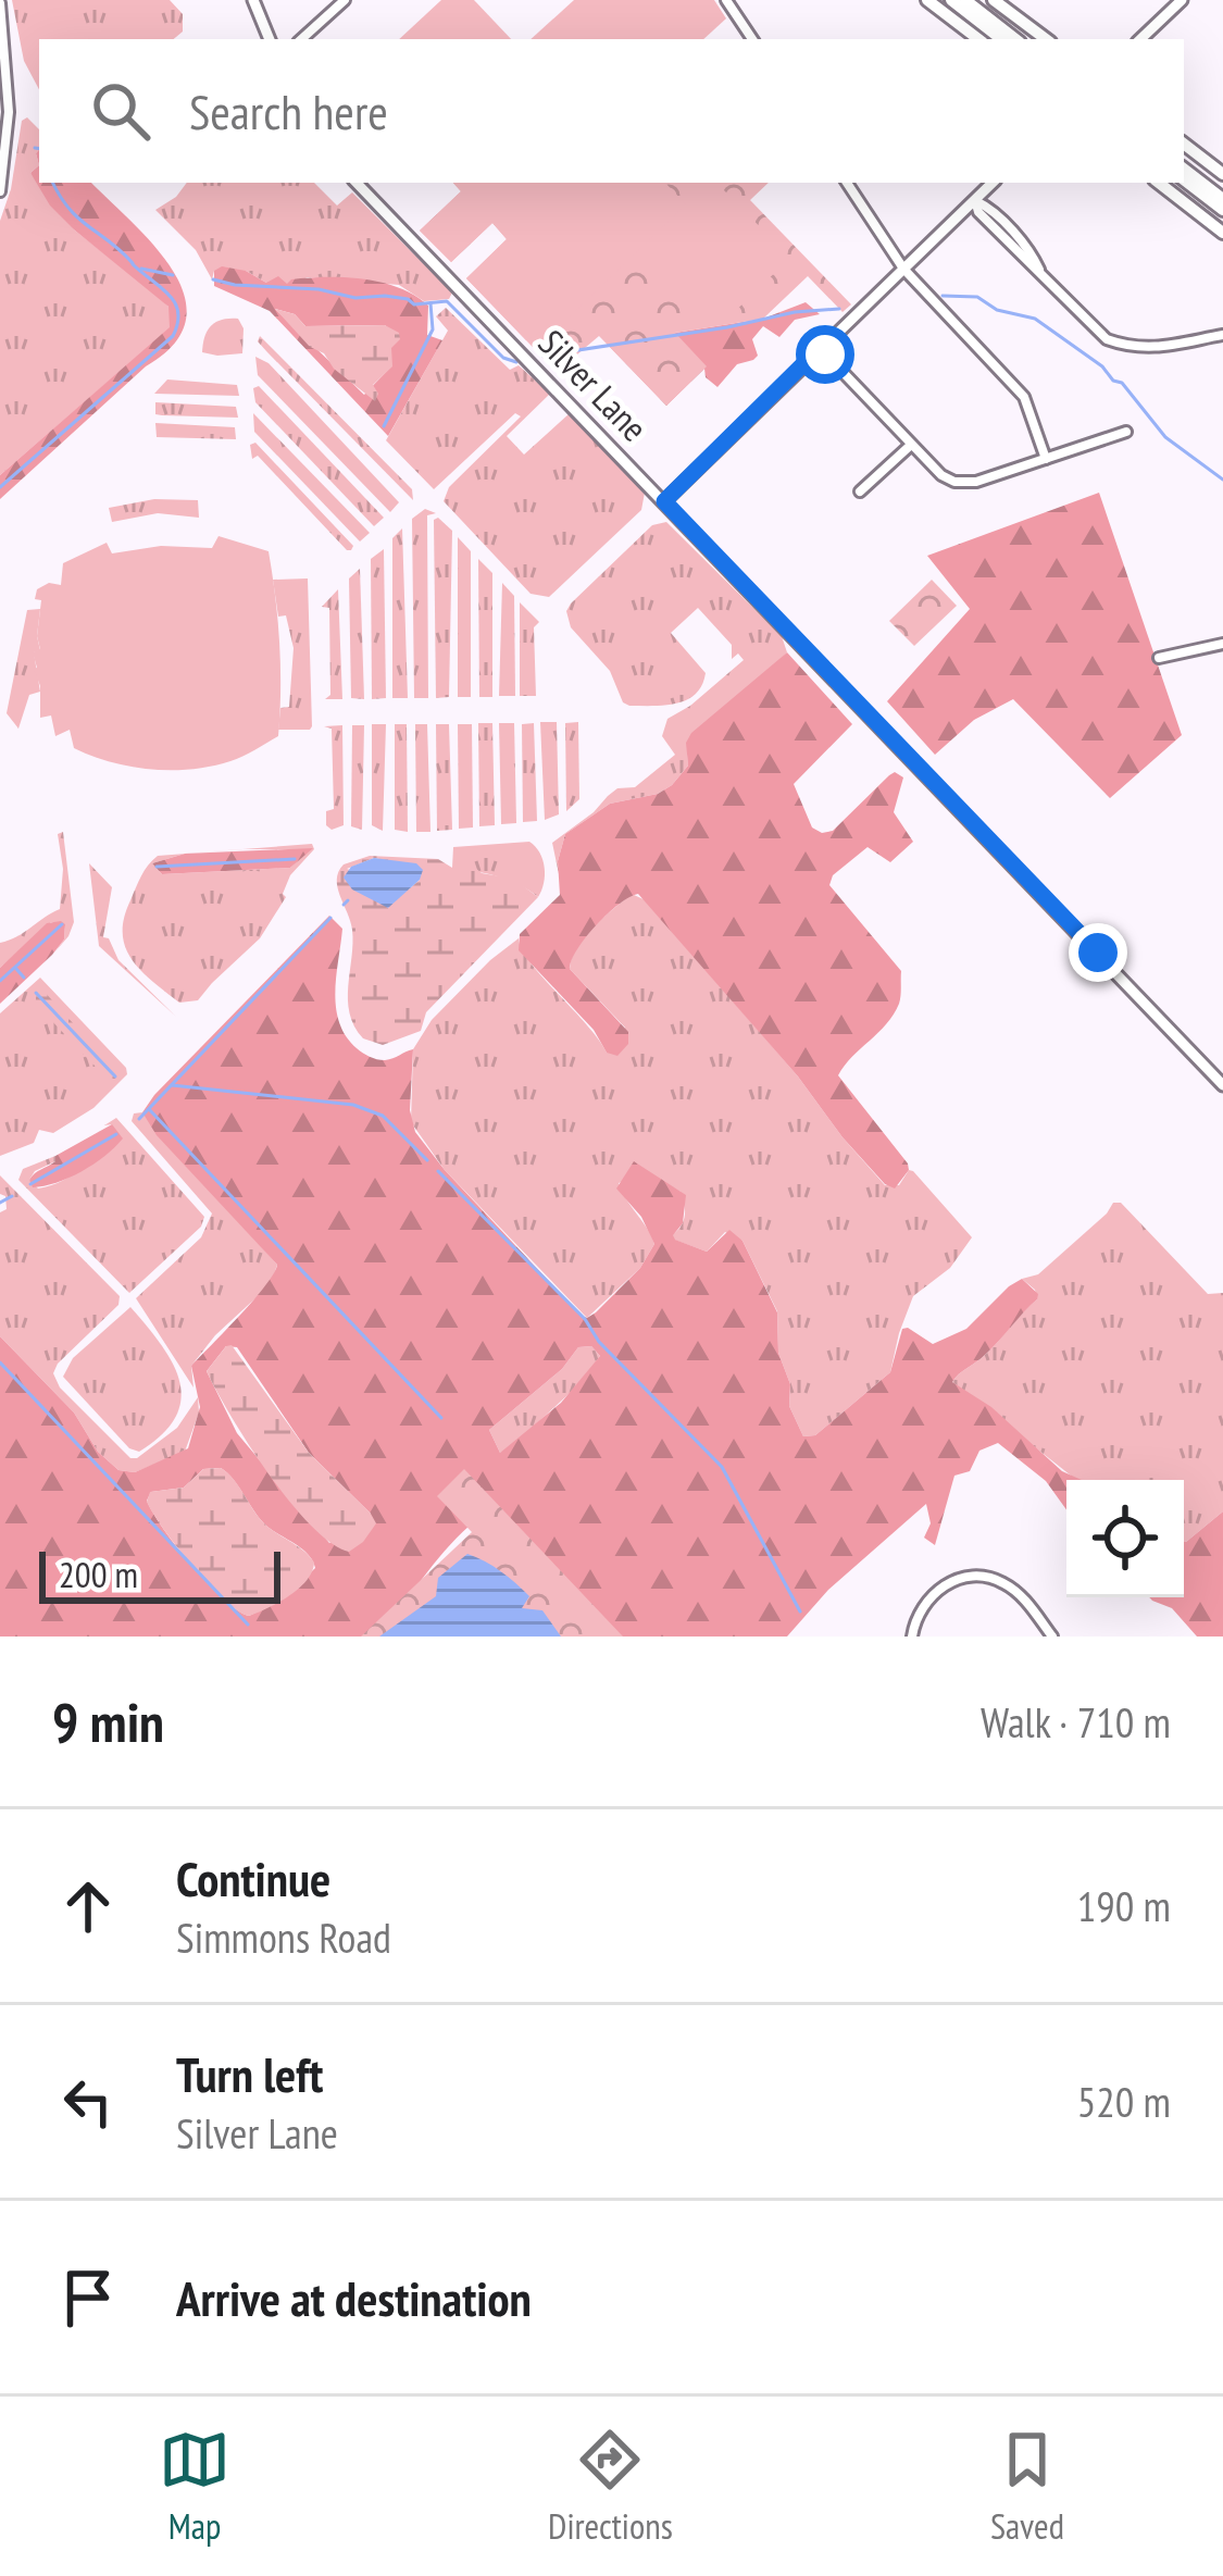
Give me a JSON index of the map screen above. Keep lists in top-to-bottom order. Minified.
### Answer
{"streets":{"main road":["Silver Lane"]},"scale_bar":"200 m","page":{"search":"Search here","scale":"200 m","heading":["9 min","Walk · 710 m"],"list":[["Continue","Simmons Road","190 m"],["Turn left","Silver Lane","520 m"],"Arrive at destination"],"nav":["Map","Directions","Saved"]}}
